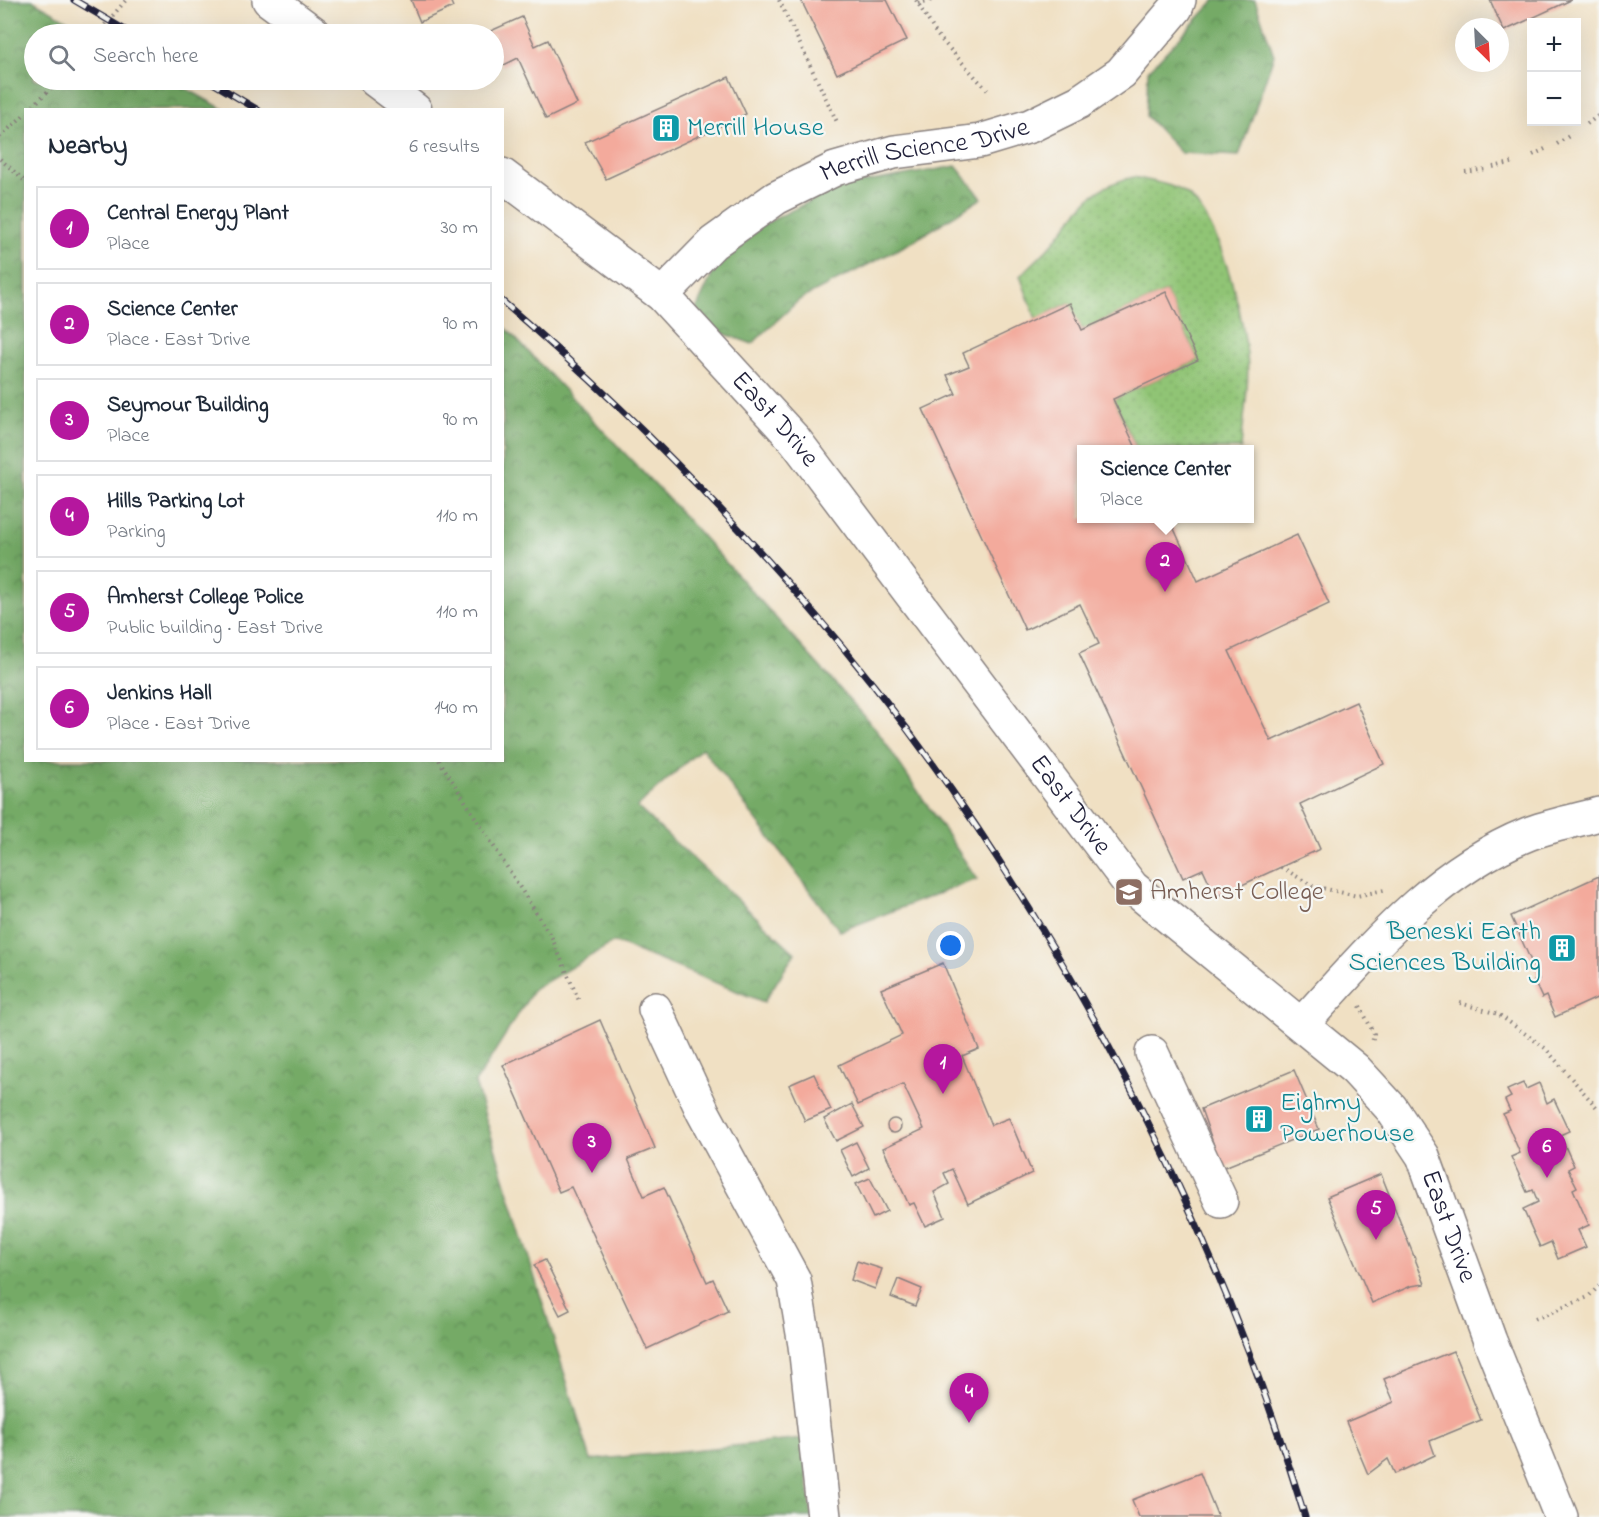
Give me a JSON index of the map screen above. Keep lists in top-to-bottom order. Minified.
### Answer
{"streets":{"street":["Merrill Science Drive","East Drive"]},"crossings":[["Merrill Science Drive","East Drive"]],"places":{"building":["Merrill House","Beneski Earth Sciences Building","Eighmy Powerhouse"],"school or university":["Amherst College"]},"north":"bottom right","page":{"map_buttons":["+","−"],"search":"Search here","heading":["Nearby","6 results"],"list":[{"mark":"1","name":"Central Energy Plant","note":"Place","value":"30 m"},{"mark":"2","name":"Science Center","note":"Place · East Drive","value":"90 m"},{"mark":"3","name":"Seymour Building","note":"Place","value":"90 m"},{"mark":"4","name":"Hills Parking Lot","note":"Parking","value":"110 m"},{"mark":"5","name":"Amherst College Police","note":"Public building · East Drive","value":"110 m"},{"mark":"6","name":"Jenkins Hall","note":"Place · East Drive","value":"140 m"}],"popup":["Science Center","Place"],"pins":["2","1","3","6","5","4"]}}
